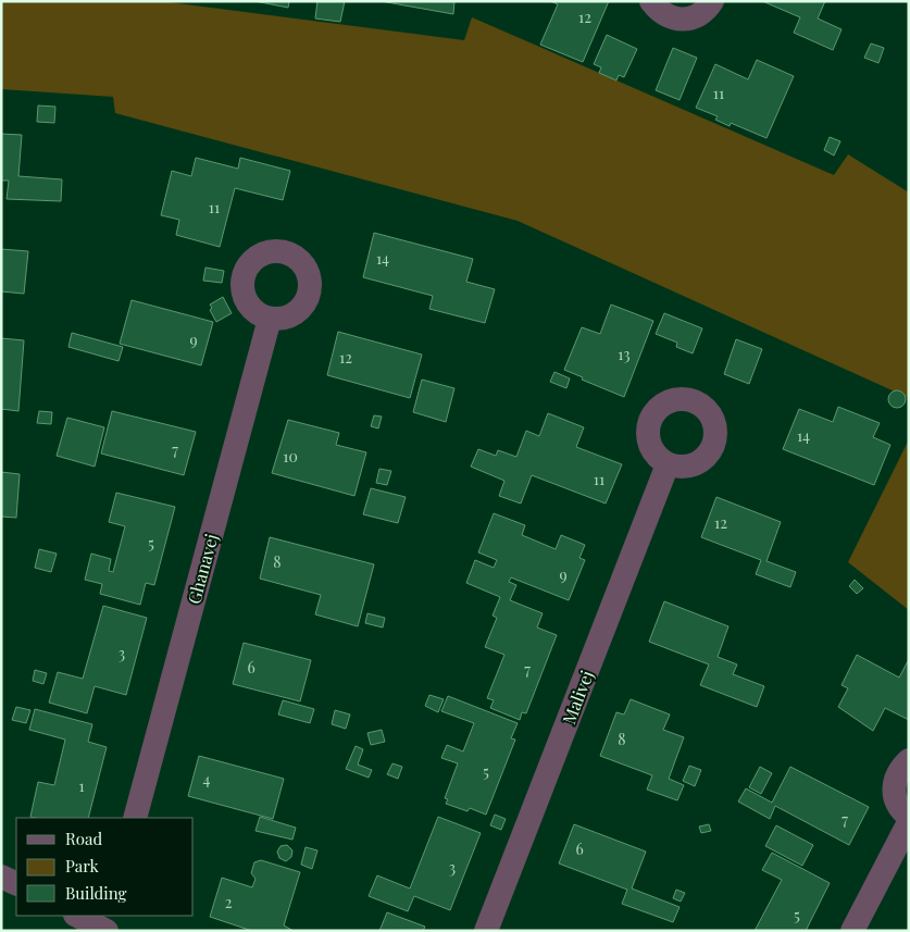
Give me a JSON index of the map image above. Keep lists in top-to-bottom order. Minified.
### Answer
{"streets":{"street":["Ghanavej","Malivej"]},"house_numbers":["12","11","11","14","9","13","12","14","7","10","11","12","5","8","9","3","6","7","8","5","4","1","7","6","3","2","5"],"legend":["Road","Park","Building"]}
